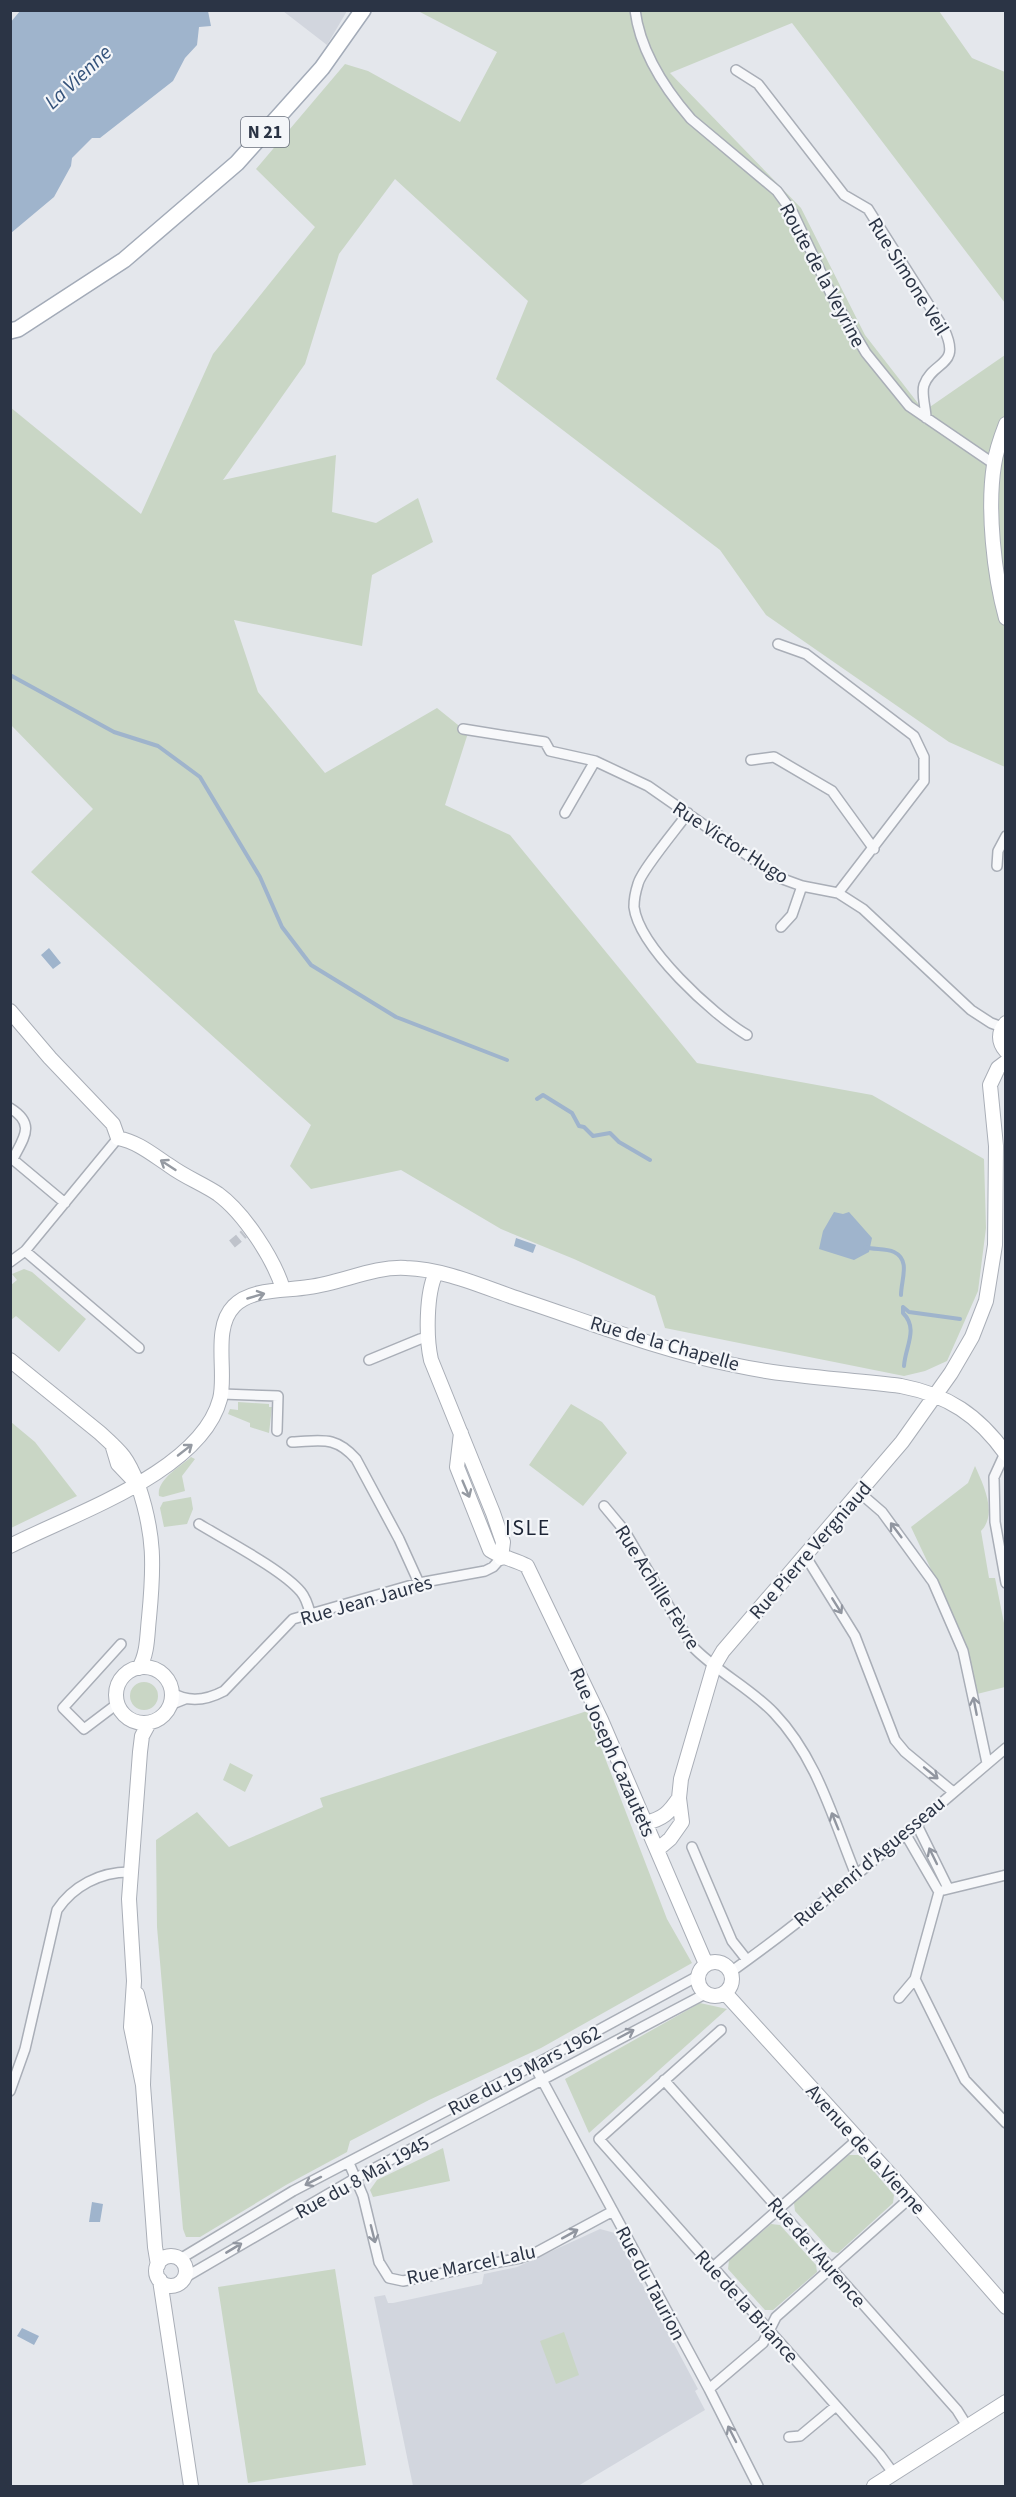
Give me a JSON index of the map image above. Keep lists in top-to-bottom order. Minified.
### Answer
{"streets":{"main road":["N 21"],"street":["Route de la Veyrine","Rue Simone Veil","Rue Victor Hugo","Rue de la Chapelle","Rue Pierre Vergniaud","Rue Achille Fèvre","Rue Jean Jaurès","Rue Joseph Cazautets","Rue Henri d'Aguesseau","Rue du 19 Mars 1962","Avenue de la Vienne","Rue du 8 Mai 1945","Rue de l'Aurence","Rue Marcel Lalu","Rue du Taurion","Rue de la Briance"]},"crossings":[["Route de la Veyrine","Rue Simone Veil"],["Rue Victor Hugo","Rue Pierre Vergniaud"],["Rue de la Chapelle","Rue Pierre Vergniaud"],["Rue Pierre Vergniaud","Rue Achille Fèvre"],["Rue Achille Fèvre","Rue Henri d'Aguesseau"],["Rue Jean Jaurès","Rue Joseph Cazautets"],["Rue Joseph Cazautets","Rue Henri d'Aguesseau"],["Rue Joseph Cazautets","Rue du 19 Mars 1962"],["Rue Joseph Cazautets","Avenue de la Vienne"],["Rue Joseph Cazautets","Rue du 8 Mai 1945"],["Rue Henri d'Aguesseau","Rue du 19 Mars 1962"],["Rue Henri d'Aguesseau","Avenue de la Vienne"],["Rue Henri d'Aguesseau","Rue du 8 Mai 1945"],["Rue du 19 Mars 1962","Avenue de la Vienne"],["Rue du 19 Mars 1962","Rue du 8 Mai 1945"],["Avenue de la Vienne","Rue du 8 Mai 1945"],["Rue du 8 Mai 1945","Rue Marcel Lalu"],["Rue du 8 Mai 1945","Rue du Taurion"],["Rue de l'Aurence","Rue de la Briance"],["Rue Marcel Lalu","Rue du Taurion"]],"one_way":["Rue Achille Fèvre","Rue du 8 Mai 1945"],"districts":["ISLE"],"water":["La Vienne"]}
